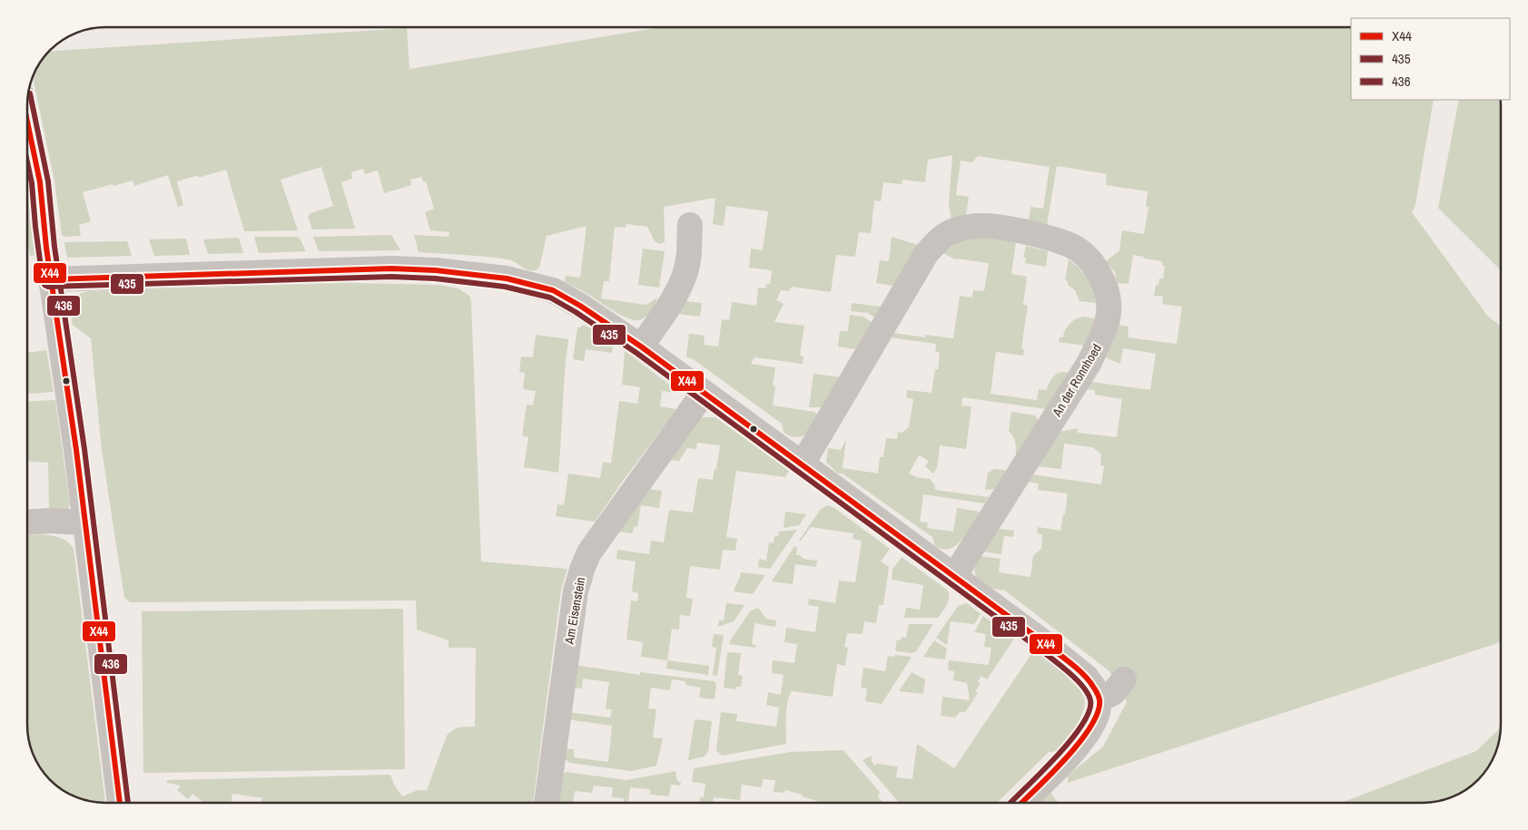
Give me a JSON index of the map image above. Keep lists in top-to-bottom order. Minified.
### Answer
{"streets":{"street":["An der Ronnhoed","Am Eisenstein"]},"lines":["transit line 436","transit line X44","transit line 435"],"legend":["X44","435","436"]}
